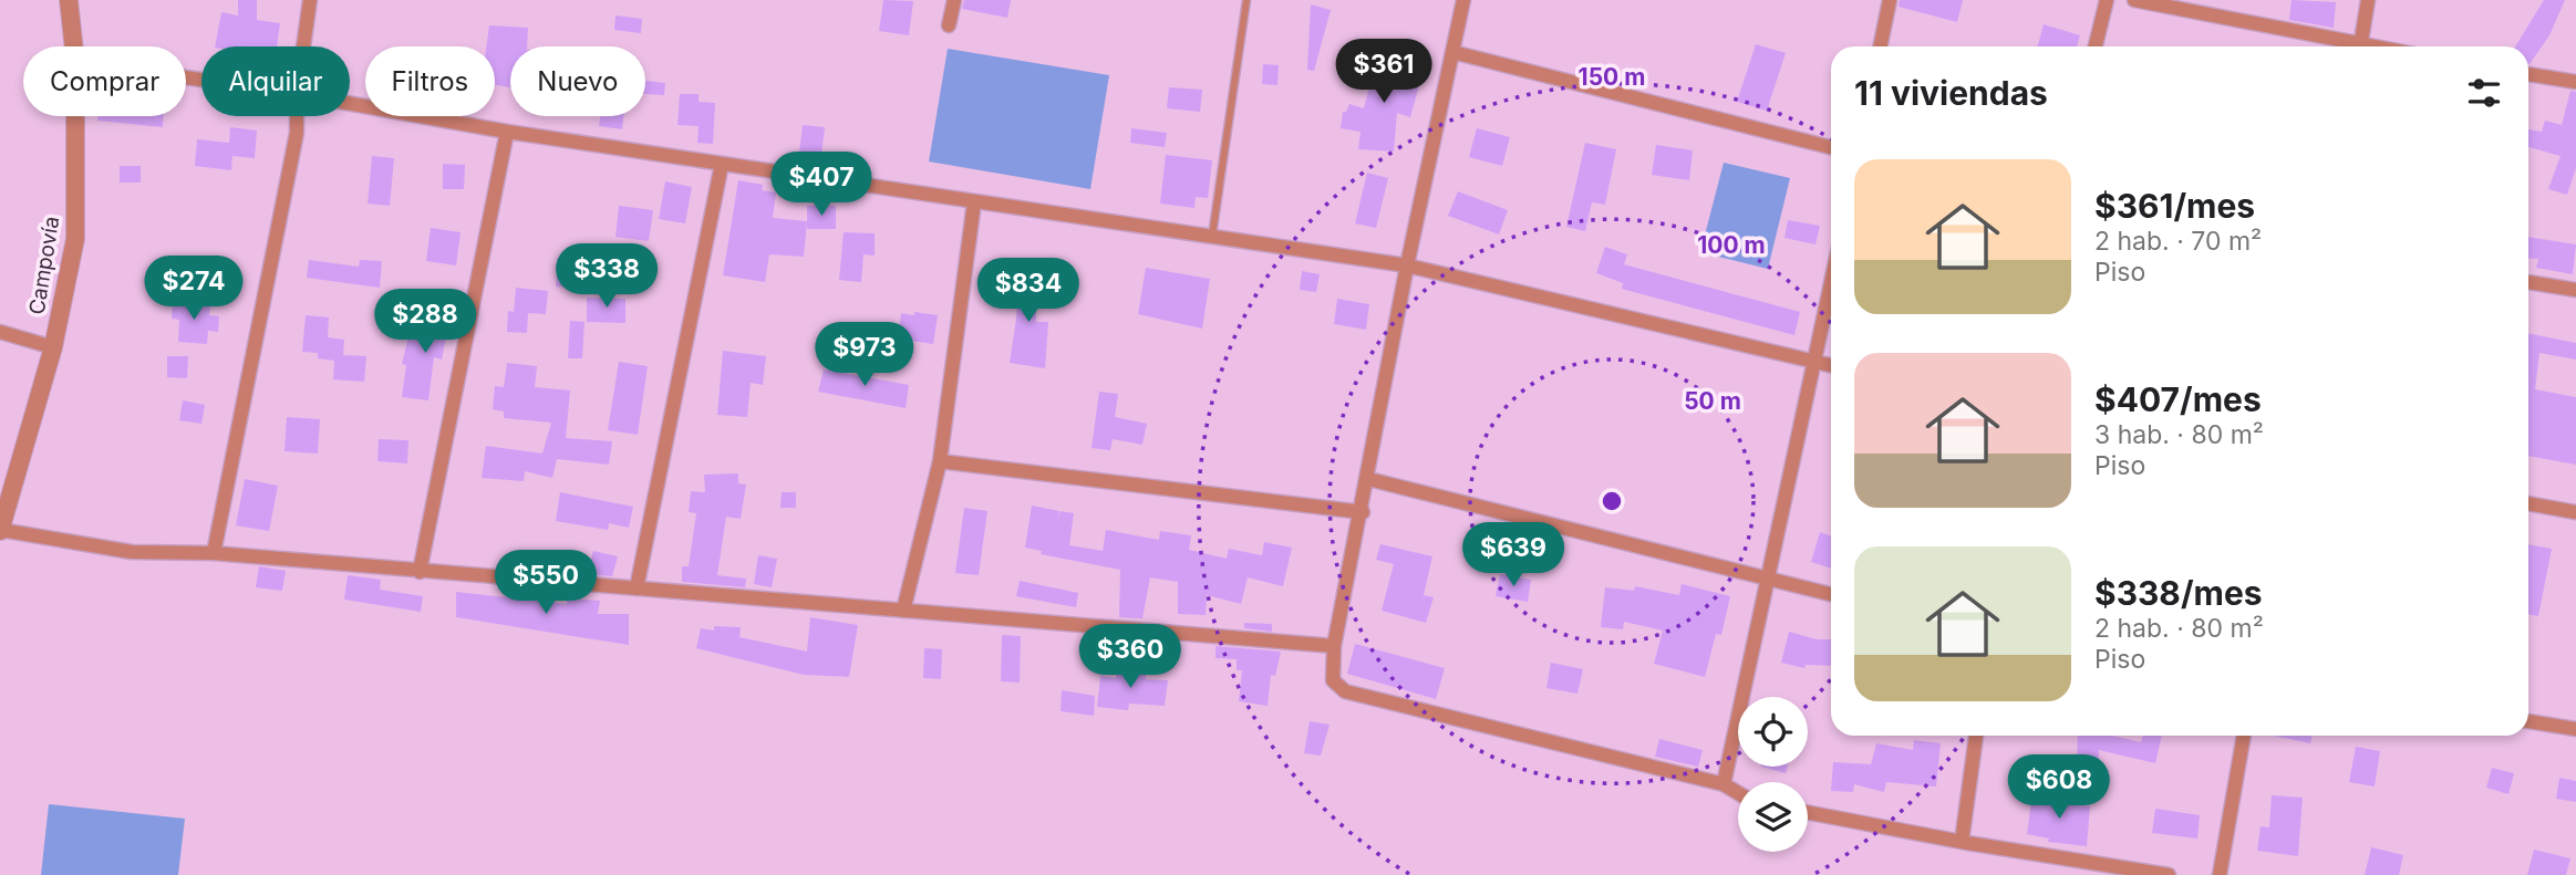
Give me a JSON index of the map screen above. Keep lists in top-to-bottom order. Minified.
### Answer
{"streets":{"street":["Campovía"]},"page":{"price":["$361","$407","$338","$274","$834","$288","$973","$639","$550","$360","$608"],"chip":["Comprar","Alquilar","Filtros","Nuevo"],"heading":"11 viviendas","list":[{"name":"$361/mes","note":"2 hab. · 70 m² · Piso"},{"name":"$407/mes","note":"3 hab. · 80 m² · Piso"},{"name":"$338/mes","note":"2 hab. · 80 m² · Piso"}]},"rings":["150 m","100 m","50 m"]}
